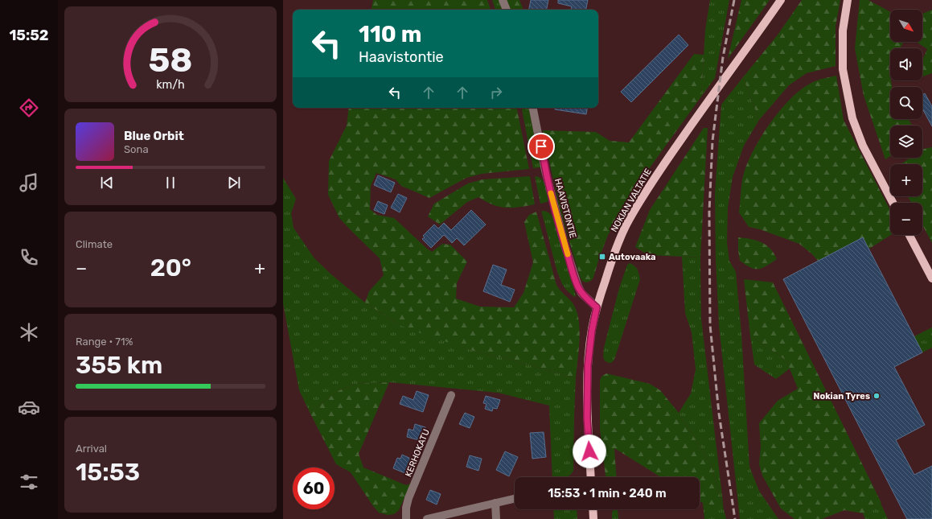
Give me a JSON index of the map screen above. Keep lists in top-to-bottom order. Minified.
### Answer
{"streets":{"main road":["NOKIAN VALTATIE"],"street":["HAAVISTONTIE","KERHOKATU"]},"crossings":[["NOKIAN VALTATIE","HAAVISTONTIE"]],"places":{"transit":["Autovaaka"],"other":["Nokian Tyres"]},"north":"bottom right","page":{"tabs":"15:52","map_buttons":["+","−"],"turn":["110 m","Haavistontie"],"song":["Blue Orbit","Sona"],"tile":["Climate",["Range · 71%","355 km"],["Arrival","15:53"]],"heat":["−","20°","+"],"limit":"60","trip":"15:53 · 1 min · 240 m","gauge":["58","km/h"]}}
